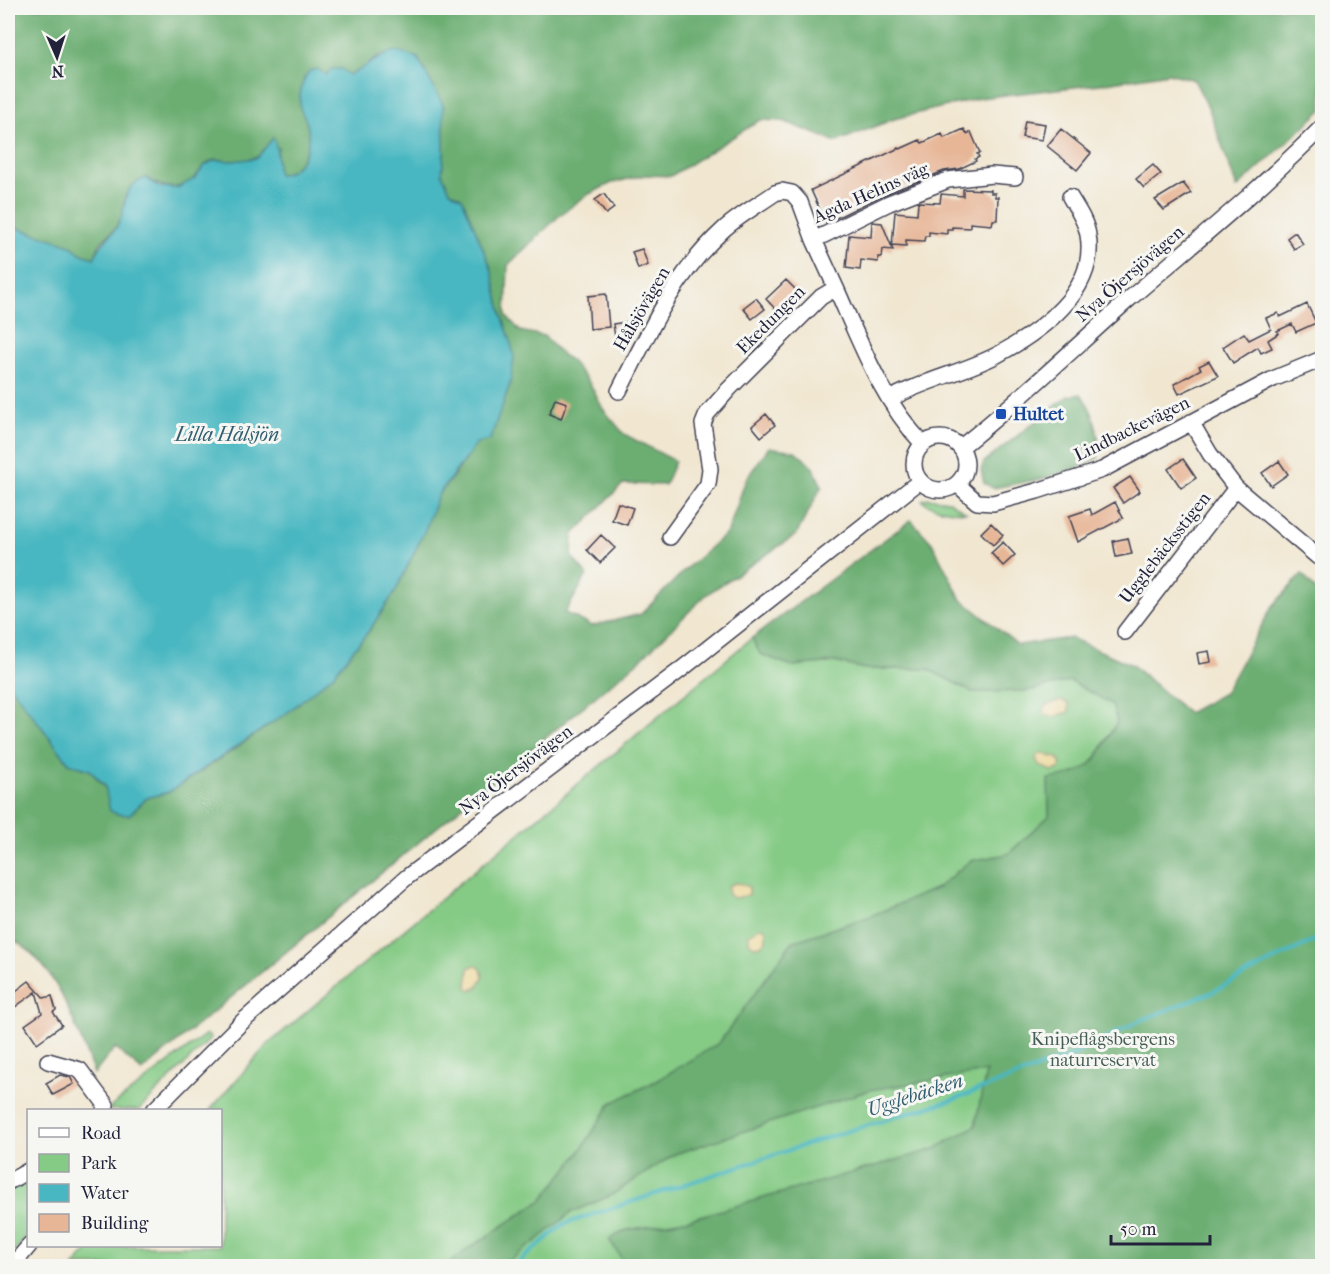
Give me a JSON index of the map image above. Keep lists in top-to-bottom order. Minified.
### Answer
{"streets":{"street":["Agda Helins väg","Nya Öjersjövägen","Hålsjövägen","Ekedungen","Lindbackevägen","Ugglebäcksstigen"]},"crossings":[["Agda Helins väg","Hålsjövägen"],["Nya Öjersjövägen","Lindbackevägen"]],"water":["Lilla Hålsjön","Ugglebäcken"],"parks":["Knipeflågsbergens naturreservat"],"places":{"transit":["Hultet"]},"legend":["Road","Park","Water","Building"],"scale_bar":"50 m","north":"bottom"}
